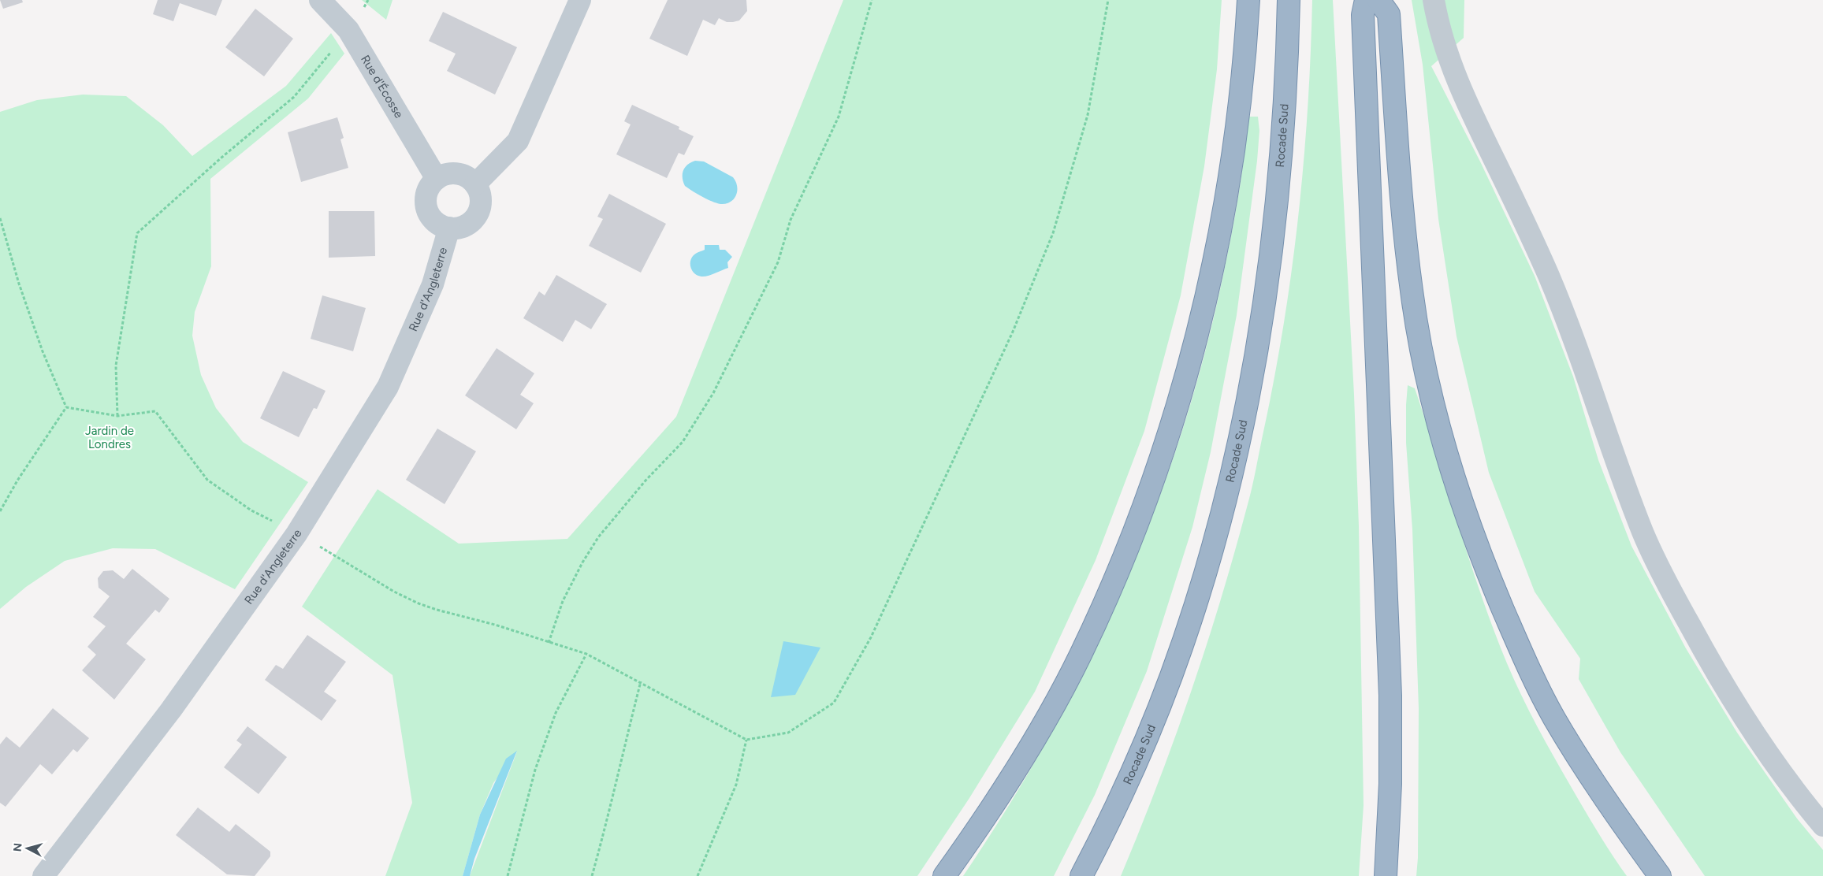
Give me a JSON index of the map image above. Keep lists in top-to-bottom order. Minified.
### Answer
{"streets":{"highway":["Rocade Sud"],"street":["Rue d'Écosse","Rue d'Angleterre"]},"crossings":[["Rue d'Écosse","Rue d'Angleterre"]],"parks":["Jardin de Londres"],"north":"left"}
